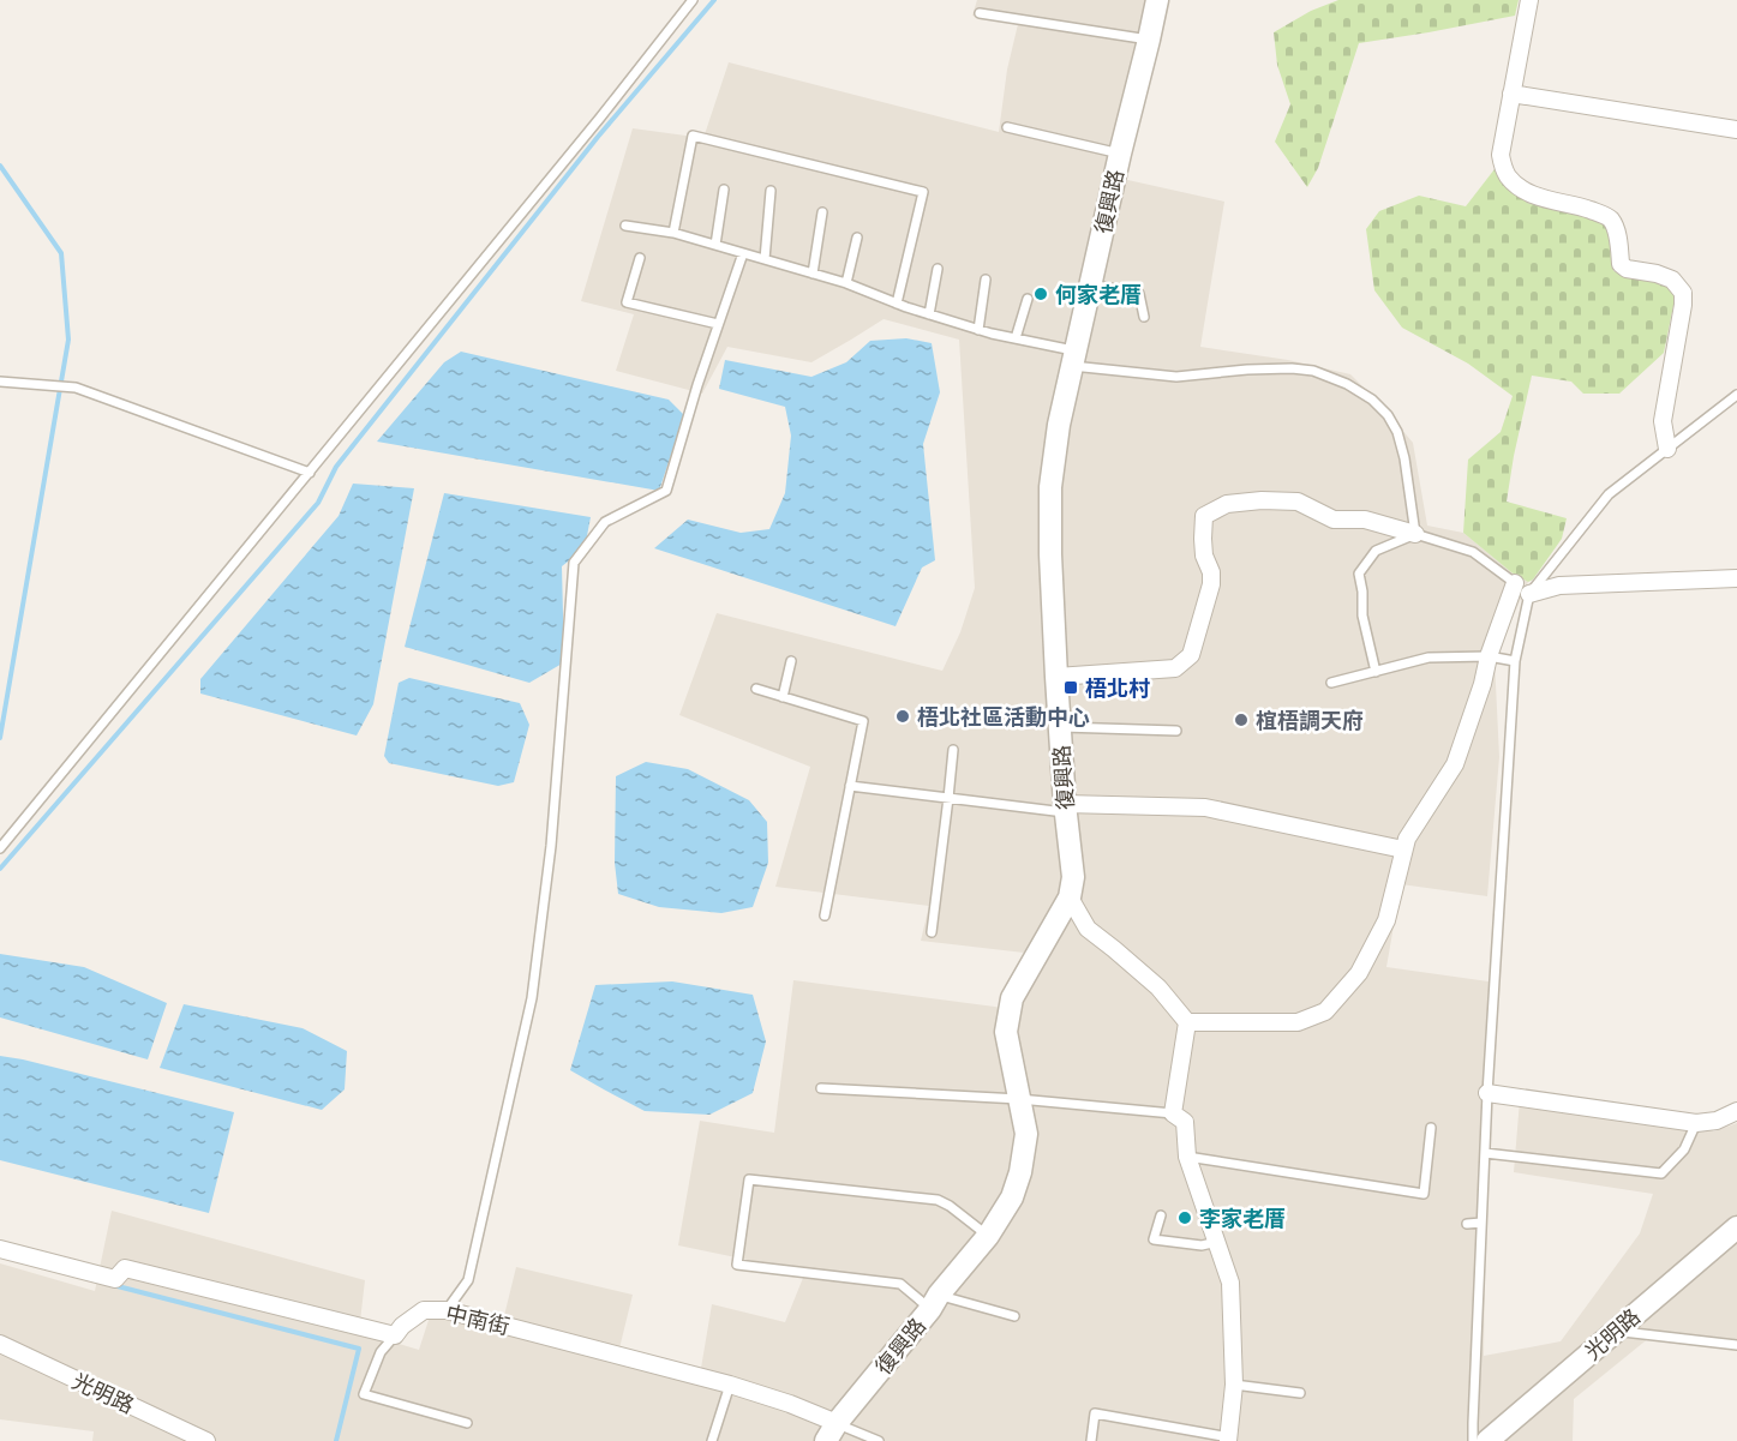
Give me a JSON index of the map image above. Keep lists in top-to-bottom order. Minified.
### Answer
{"streets":{"street":["復興路","中南街","光明路"]},"crossings":[["復興路","中南街"]],"places":{"other":["何家老厝","梧北社區活動中心","椬梧調天府","李家老厝"],"transit":["梧北村"]}}
